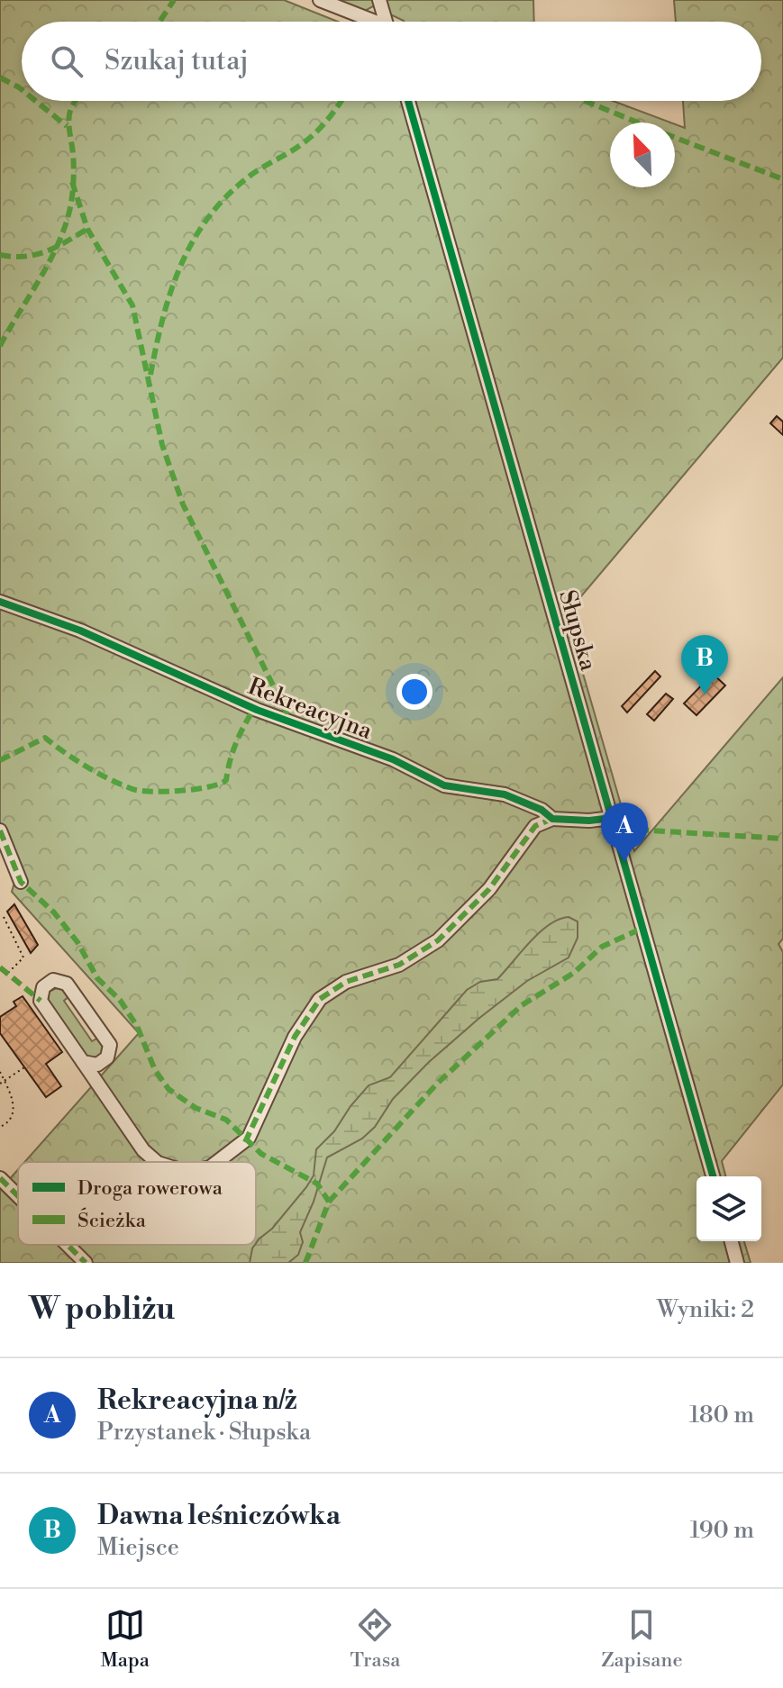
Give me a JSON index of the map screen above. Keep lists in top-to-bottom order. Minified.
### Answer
{"streets":{"street":["Słupska","Rekreacyjna"]},"crossings":[["Słupska","Rekreacyjna"]],"legend":["Droga rowerowa","Ścieżka"],"north":"top left","page":{"search":"Szukaj tutaj","pins":["B","A"],"heading":["W pobliżu","Wyniki: 2"],"list":[{"mark":"A","name":"Rekreacyjna n/ż","note":"Przystanek · Słupska","value":"180 m"},{"mark":"B","name":"Dawna leśniczówka","note":"Miejsce","value":"190 m"}],"nav":["Mapa","Trasa","Zapisane"]}}
